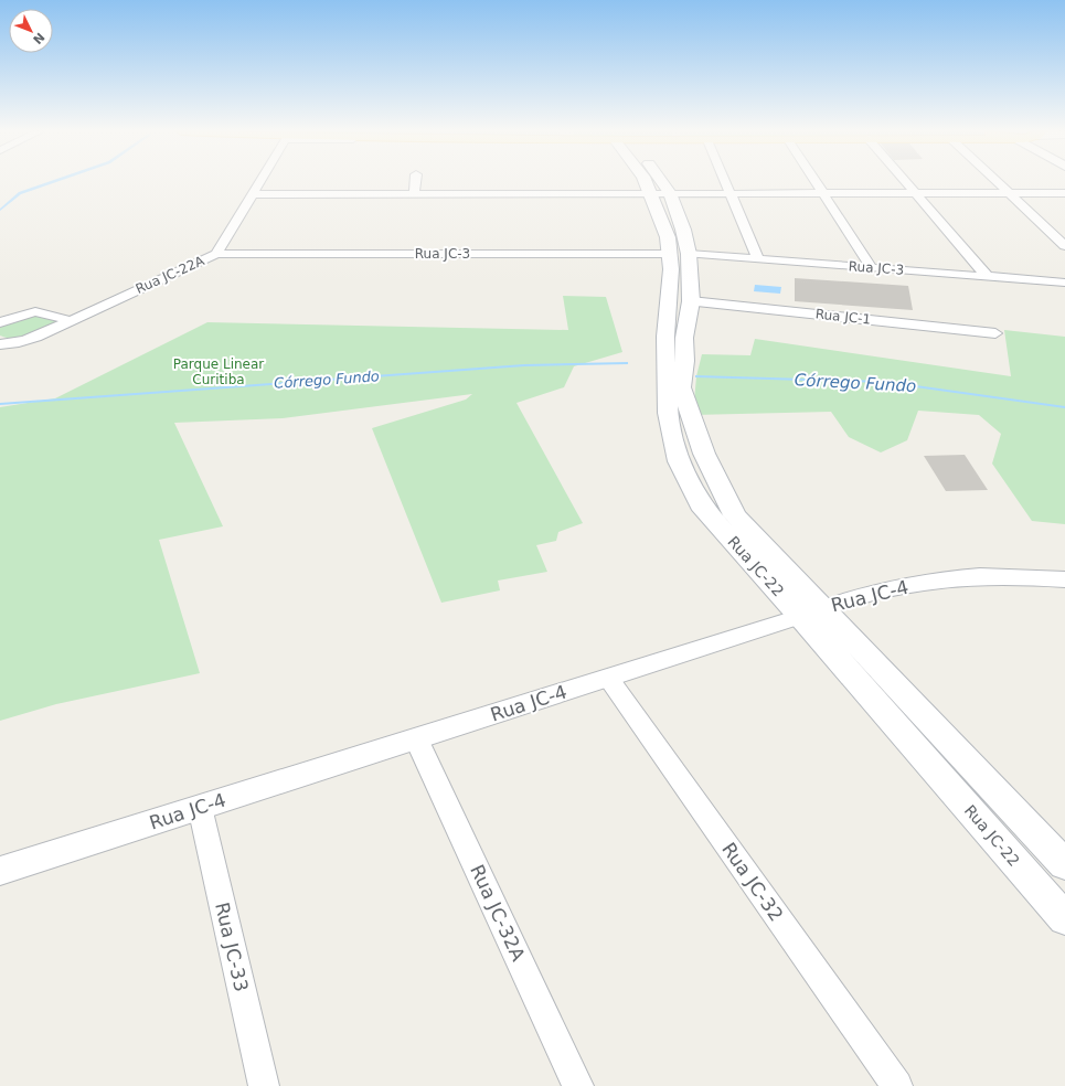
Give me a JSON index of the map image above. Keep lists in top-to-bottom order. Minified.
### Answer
{"streets":{"main road":["Rua JC-22"],"street":["Rua JC-3","Rua JC-22A","Rua JC-1","Rua JC-4","Rua JC-32","Rua JC-32A","Rua JC-33"]},"crossings":[["Rua JC-3","Rua JC-22A"],["Rua JC-3","Rua JC-22"],["Rua JC-1","Rua JC-22"],["Rua JC-22","Rua JC-4"],["Rua JC-4","Rua JC-32"],["Rua JC-4","Rua JC-32A"],["Rua JC-4","Rua JC-33"]],"water":["Córrego Fundo"],"parks":["Parque Linear Curitiba"],"north":"bottom right"}
